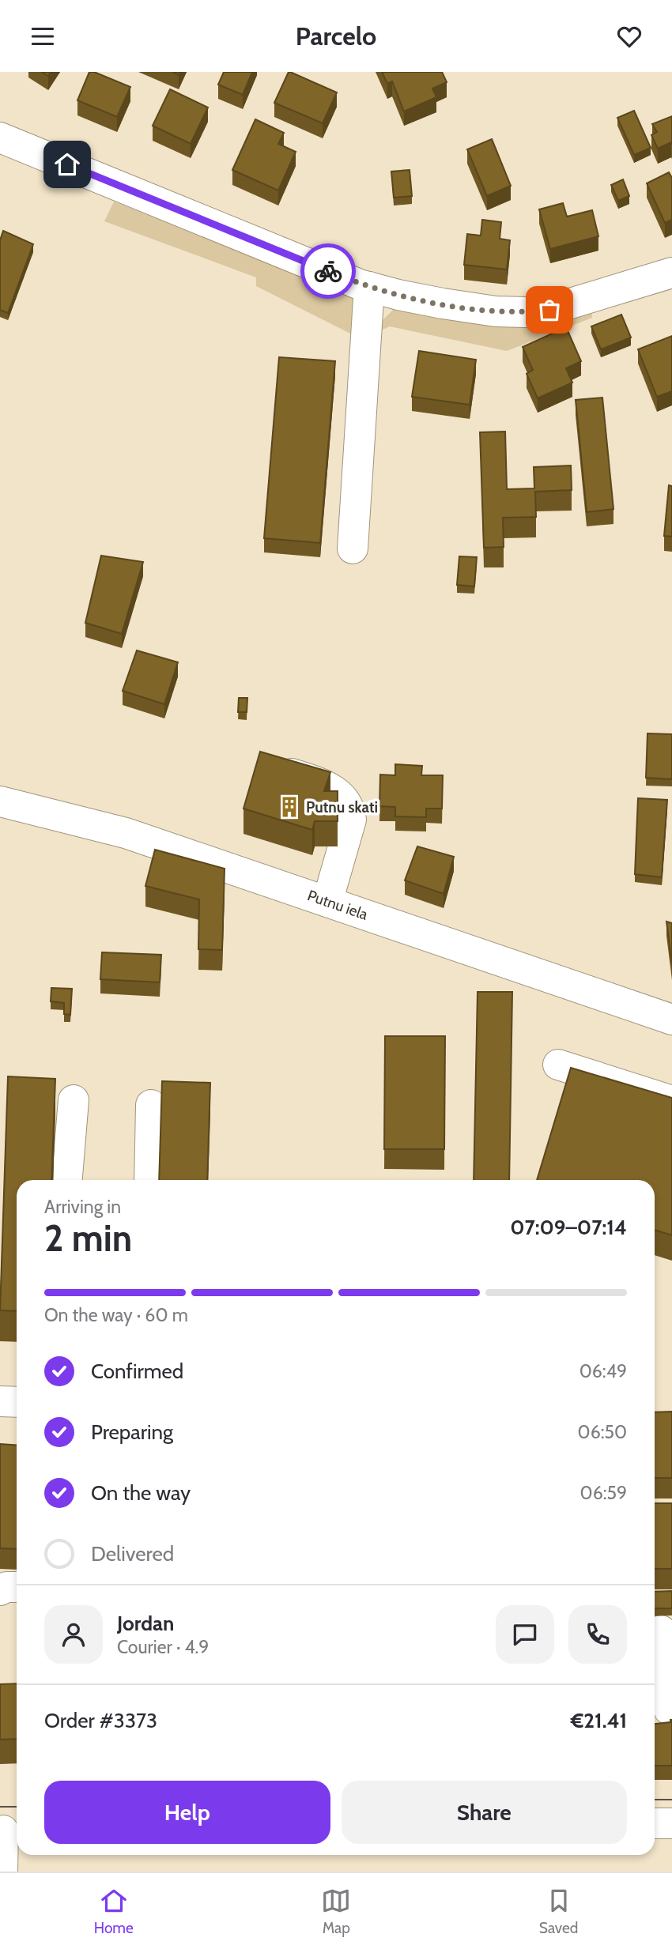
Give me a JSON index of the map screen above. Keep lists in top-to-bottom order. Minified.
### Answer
{"streets":{"street":["Putnu iela"]},"places":{"building":["Putnu skati"]},"page":{"header":"Parcelo","heading":["2 min","Arriving in","07:09–07:14"],"panel":["Jordan","Courier · 4.9","Order #3373","€21.41"],"bar":"On the way · 60 m","list":[["Confirmed","06:49"],["Preparing","06:50"],["On the way","06:59"],"Delivered"],"buttons":["Help","Share"],"tabs":["Home","Map","Saved"]}}
